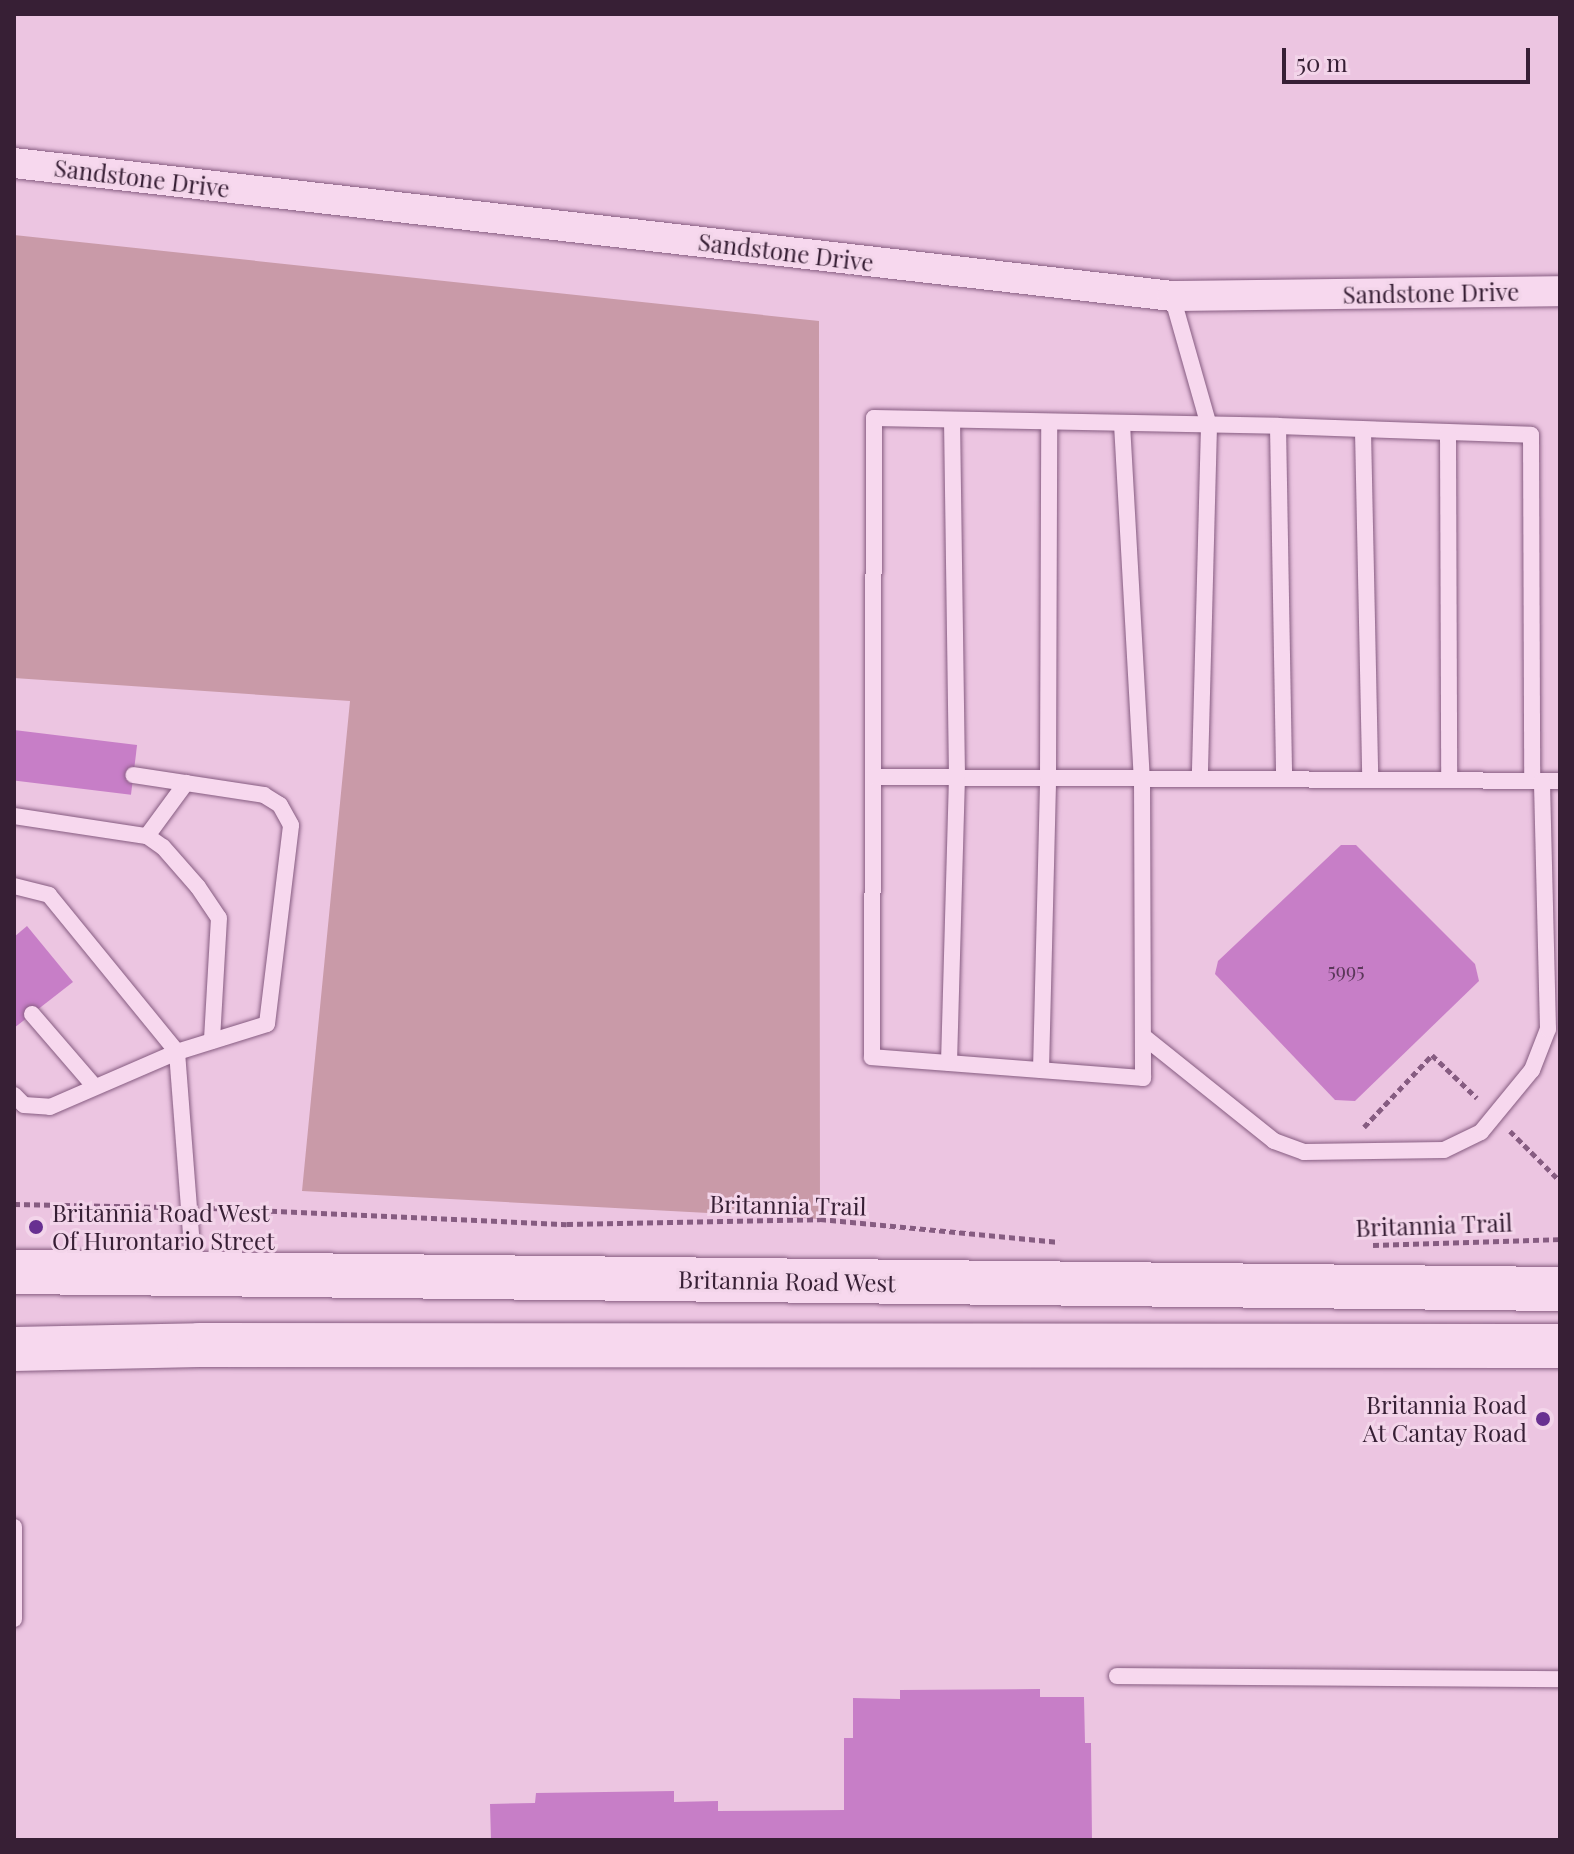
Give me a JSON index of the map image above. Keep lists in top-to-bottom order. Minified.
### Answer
{"streets":{"main road":["Britannia Road West"],"street":["Sandstone Drive"],"path":["Britannia Trail"]},"places":["Britannia Road West Of Hurontario Street","Britannia Road At Cantay Road"],"house_numbers":["5995"],"scale_bar":"50 m"}
